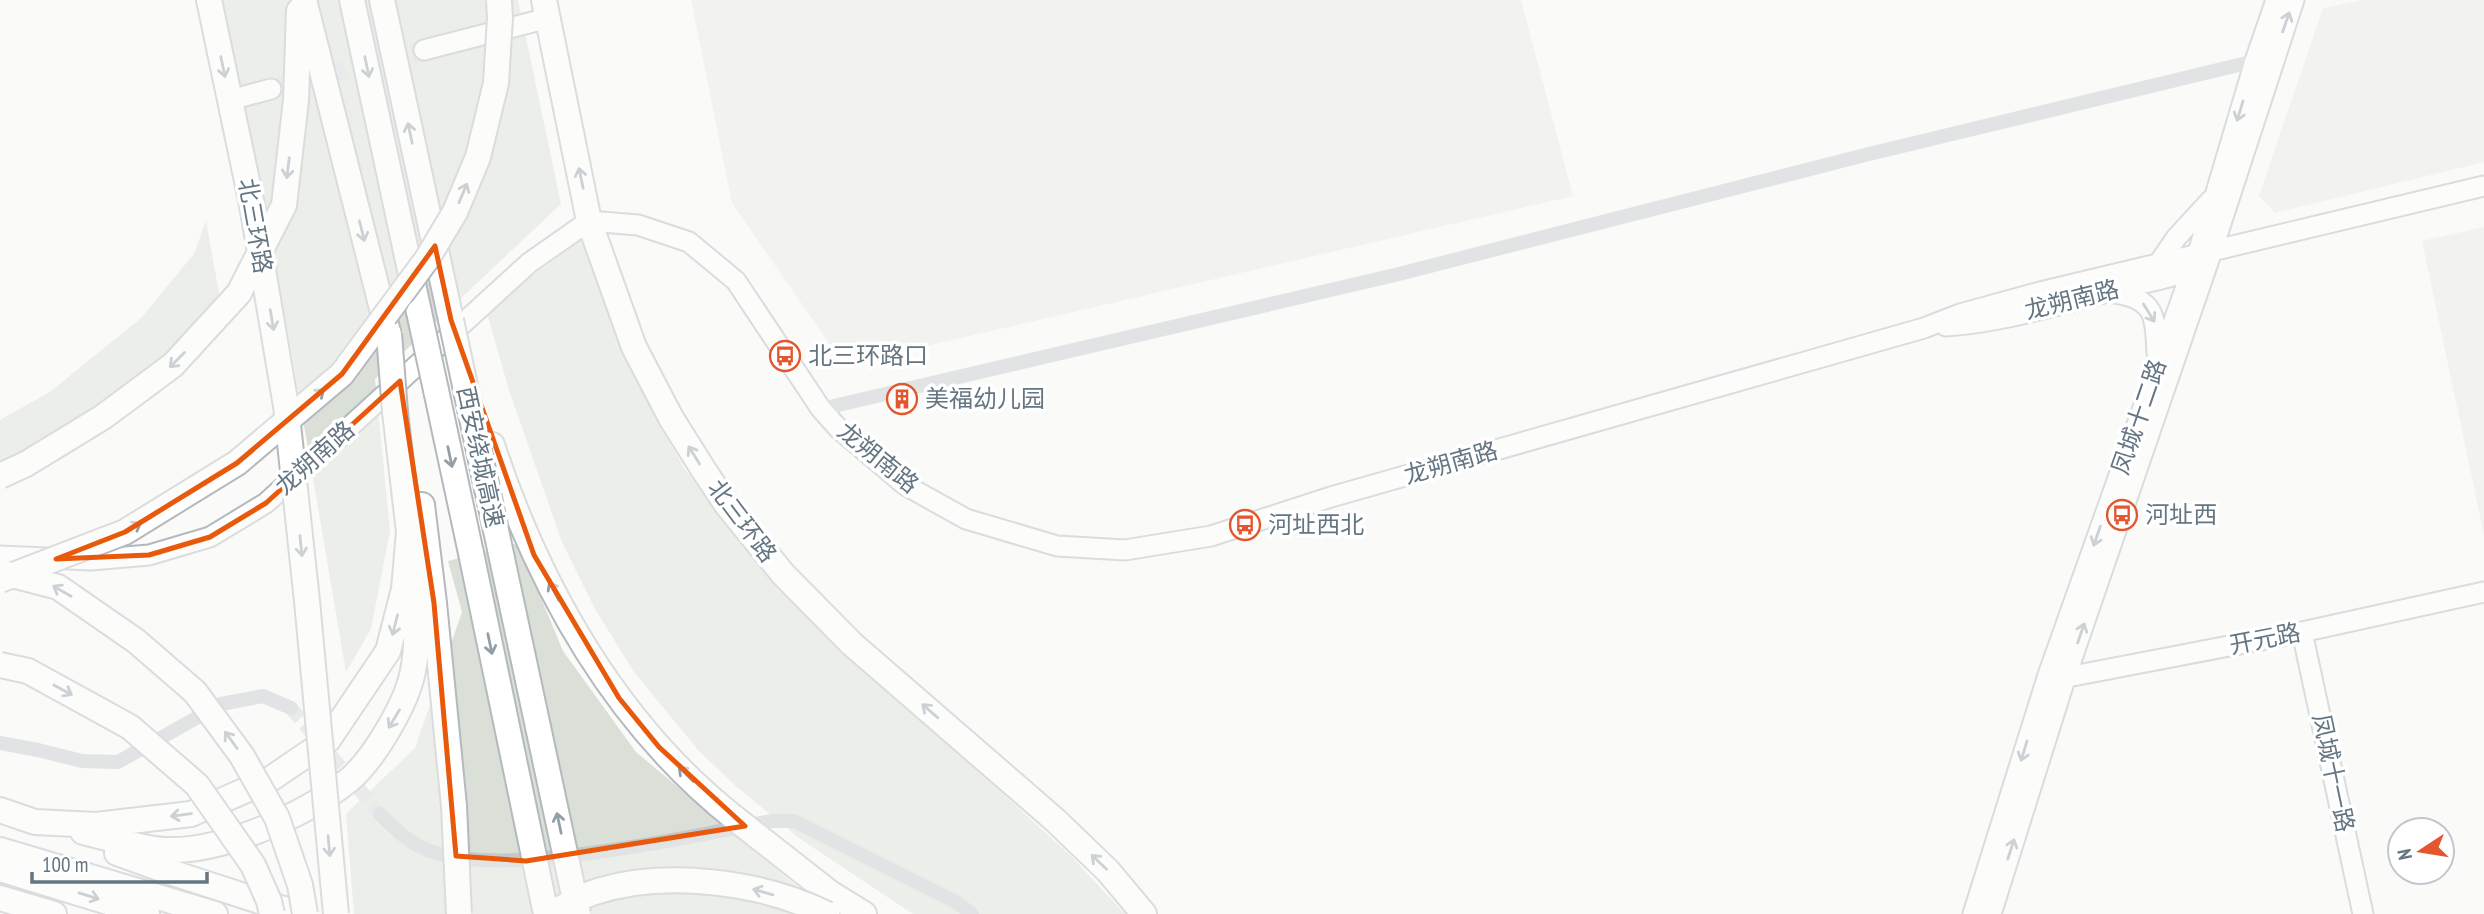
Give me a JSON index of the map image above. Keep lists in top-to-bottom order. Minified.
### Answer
{"streets":{"highway":["北三环路","西安绕城高速"],"street":["龙朔南路","凤城十二路","开元路","凤城十一路"]},"crossings":[["北三环路","龙朔南路"],["龙朔南路","凤城十二路"],["凤城十二路","开元路"],["开元路","凤城十一路"]],"places":{"bus stop":["北三环路口","河址西","河址西北"],"building":["美福幼儿园"]},"scale_bar":"100 m","north":"left"}
